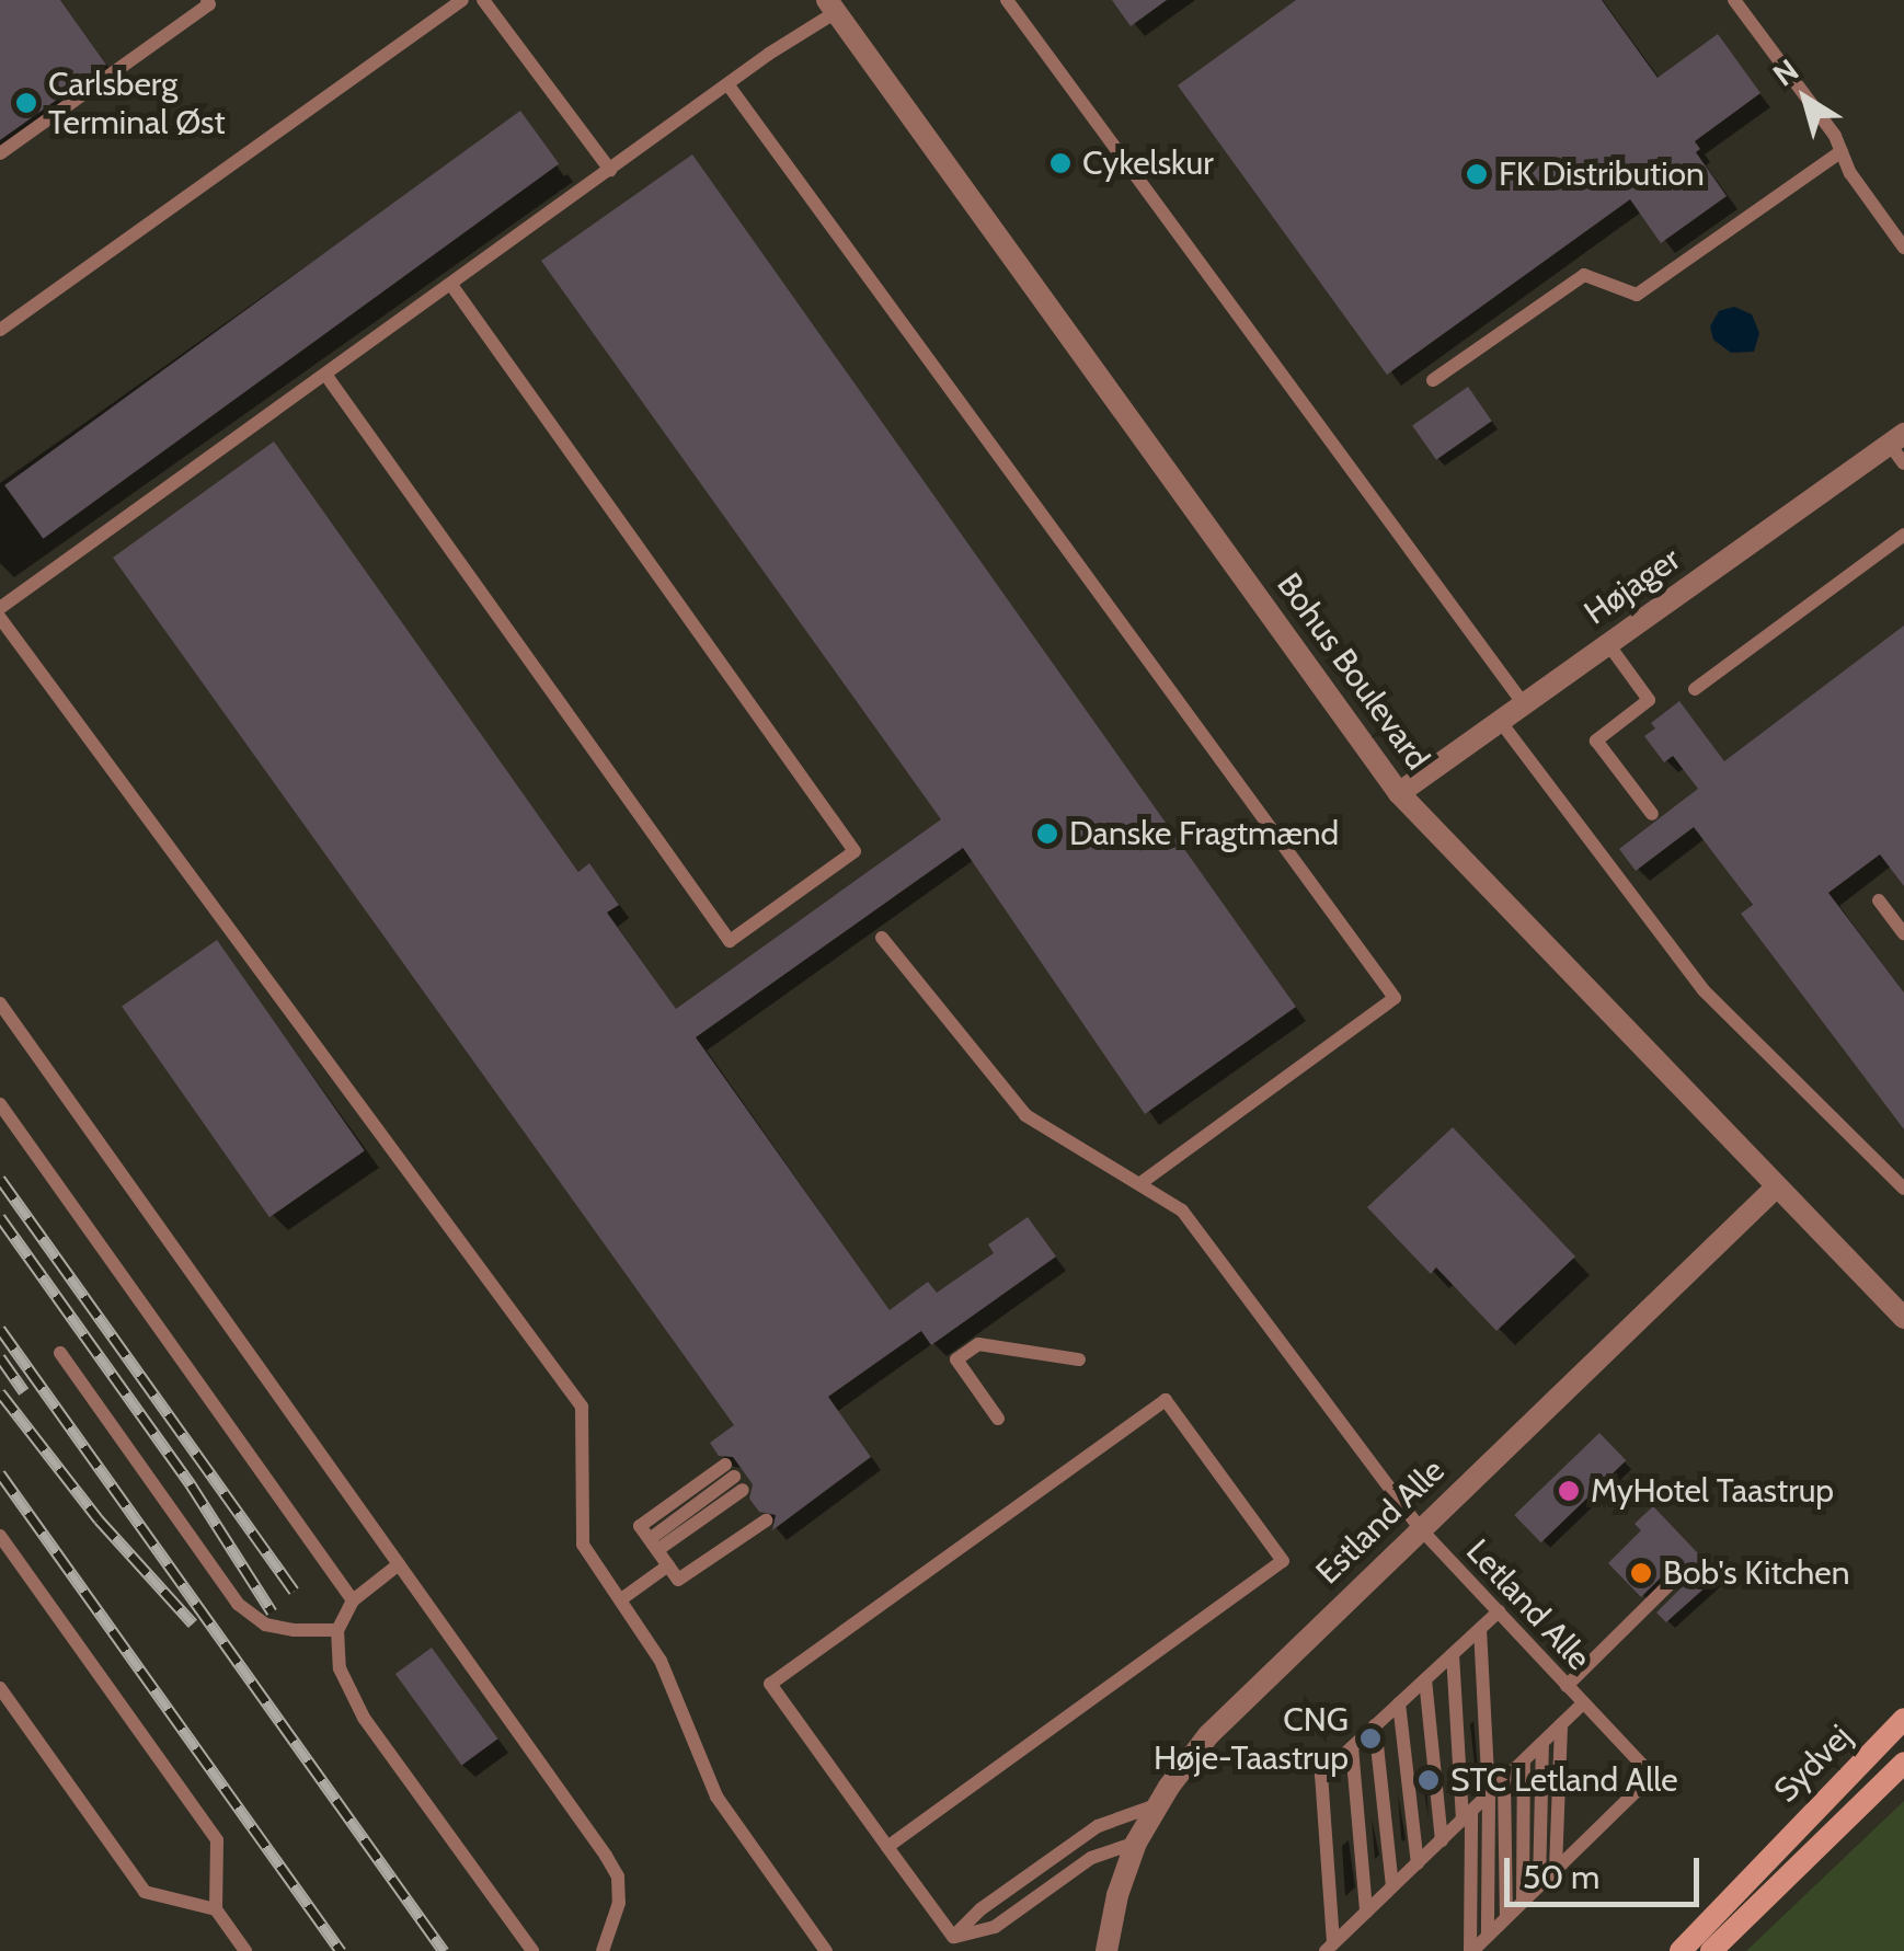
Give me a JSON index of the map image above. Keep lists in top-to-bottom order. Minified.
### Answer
{"streets":{"main road":["Sydvej"],"street":["Højager","Bohus Boulevard","Estland Alle"],"lane":["Letland Alle"]},"crossings":[["Højager","Bohus Boulevard"],["Bohus Boulevard","Estland Alle"],["Estland Alle","Letland Alle"]],"places":["Carlsberg Terminal Øst","Cykelskur","FK Distribution","Danske Fragtmænd","MyHotel Taastrup","Bob's Kitchen","CNG Høje-Taastrup","STC Letland Alle"],"scale_bar":"50 m","north":"top left"}
